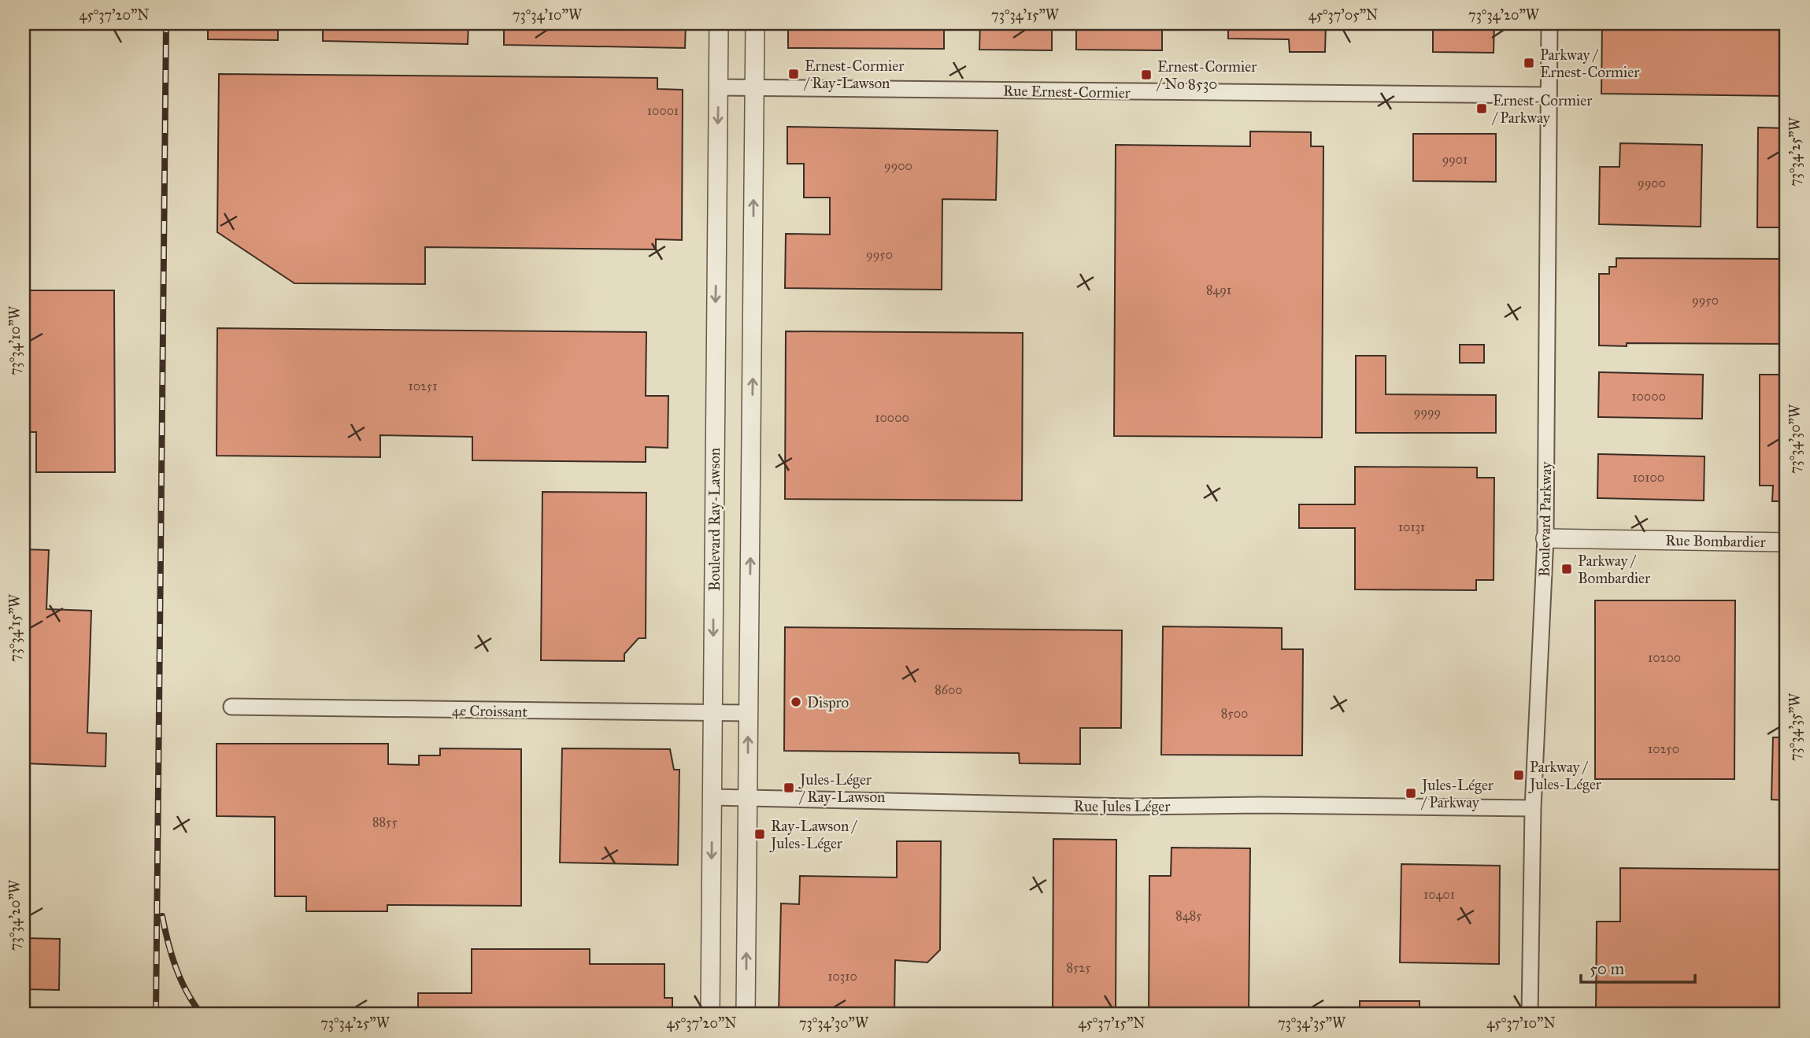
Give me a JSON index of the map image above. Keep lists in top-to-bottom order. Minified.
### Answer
{"streets":{"street":["Rue Ernest-Cormier","Boulevard Ray-Lawson","Boulevard Parkway","Rue Bombardier","4e Croissant","Rue Jules Léger"]},"crossings":[["Rue Ernest-Cormier","Boulevard Ray-Lawson"],["Rue Ernest-Cormier","Boulevard Parkway"],["Boulevard Ray-Lawson","4e Croissant"],["Boulevard Ray-Lawson","Rue Jules Léger"],["Boulevard Parkway","Rue Bombardier"],["Boulevard Parkway","Rue Jules Léger"]],"places":{"transit":["Parkway / Ernest-Cormier","Ernest-Cormier / Ray-Lawson","Ernest-Cormier / No 8530","Ernest-Cormier / Parkway","Parkway / Bombardier","Parkway / Jules-Léger","Jules-Léger / Ray-Lawson","Jules-Léger / Parkway","Ray-Lawson / Jules-Léger"],"other":["Dispro"]},"house_numbers":["10001","9901","9900","9900","9950","8491","9950","10251","10000","9999","10000","10100","10131","10200","8600","8500","10250","8855","10401","8485","8525","10310"],"scale_bar":"50 m","coordinates":["45°37'20\"N","73°34'10\"W","73°34'15\"W","45°37'05\"N","73°34'20\"W","73°34'25\"W","73°34'30\"W","73°34'35\"W","45°37'15\"N","45°37'10\"N"]}
